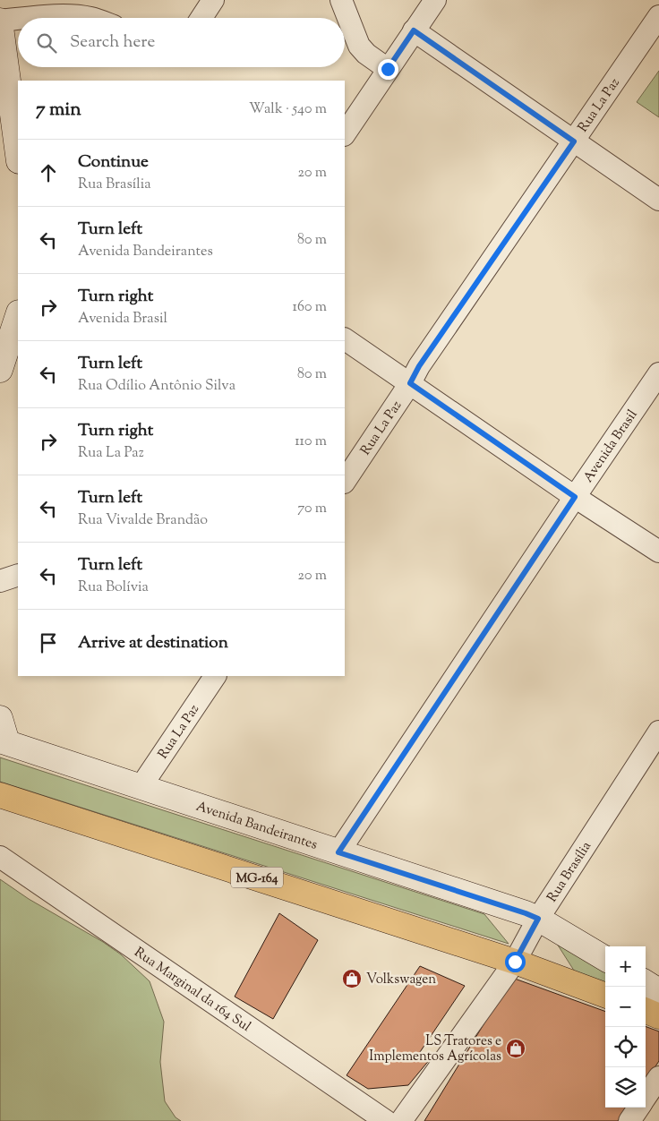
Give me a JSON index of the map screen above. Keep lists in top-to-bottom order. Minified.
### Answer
{"streets":{"main road":["MG-164"],"street":["Rua La Paz","Avenida Brasil","Avenida Bandeirantes","Rua Brasília","Rua Marginal da 164 Sul"]},"crossings":[["Rua La Paz","Avenida Bandeirantes"],["Avenida Brasil","Avenida Bandeirantes"],["Avenida Bandeirantes","Rua Brasília"],["Rua Brasília","MG-164"]],"places":{"shop":["Volkswagen","LS Tratores e Implementos Agrícolas"]},"page":{"search":"Search here","heading":["7 min","Walk · 540 m"],"list":[["Continue","Rua Brasília","20 m"],["Turn left","Avenida Bandeirantes","80 m"],["Turn right","Avenida Brasil","160 m"],["Turn left","Rua Odílio Antônio Silva","80 m"],["Turn right","Rua La Paz","110 m"],["Turn left","Rua Vivalde Brandão","70 m"],["Turn left","Rua Bolívia","20 m"],"Arrive at destination"],"map_buttons":["+","−"]}}
